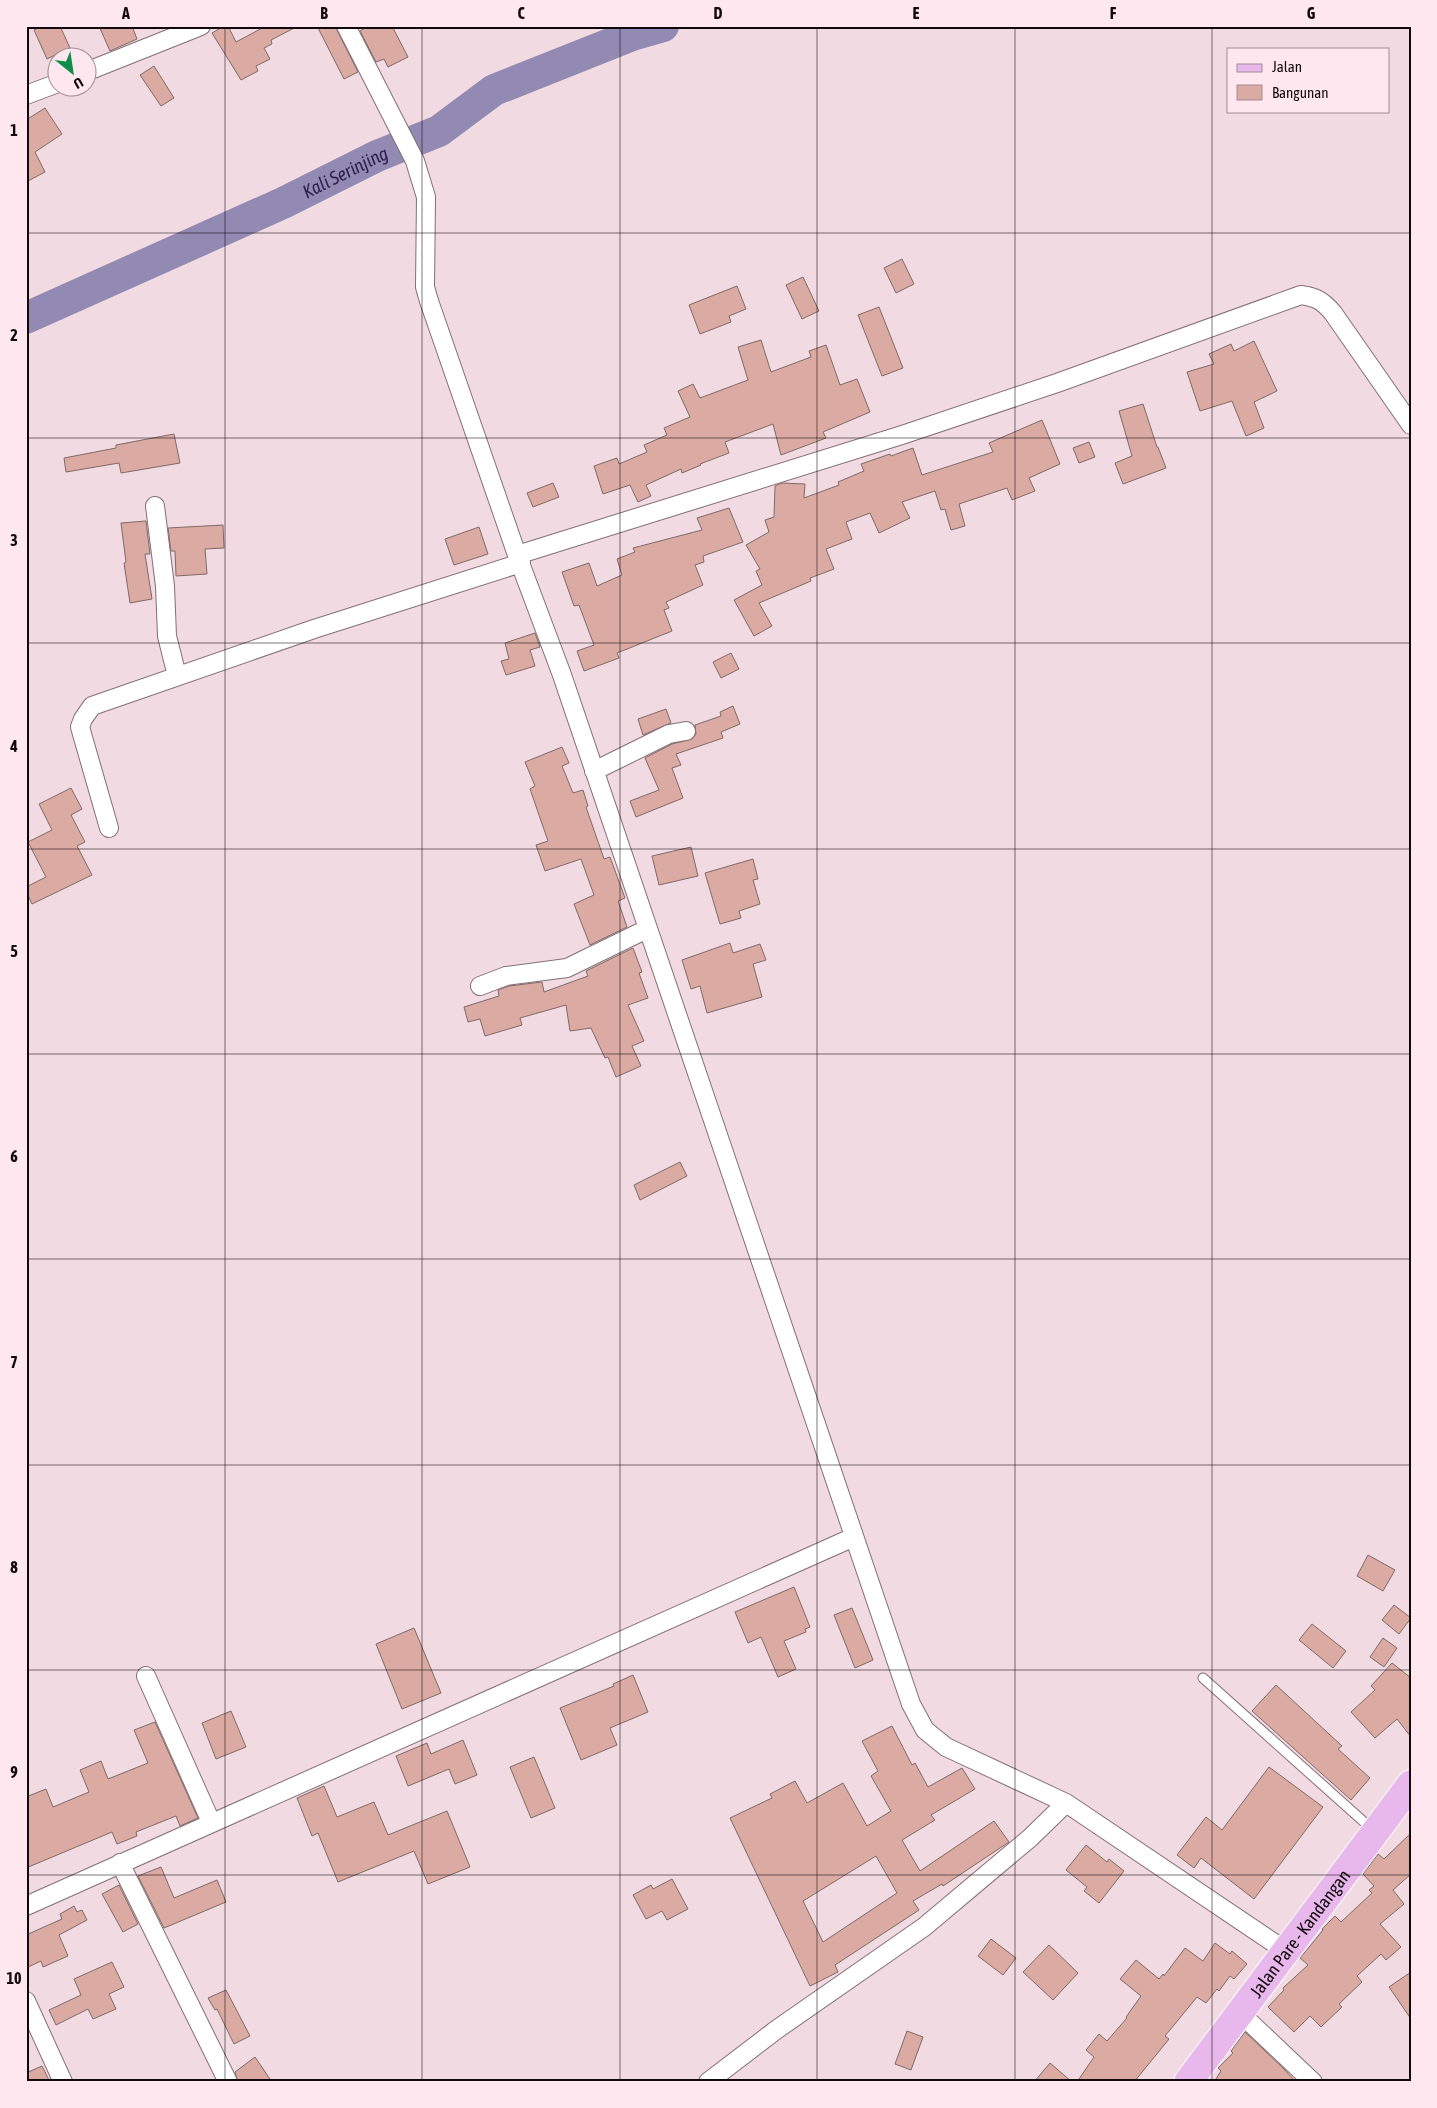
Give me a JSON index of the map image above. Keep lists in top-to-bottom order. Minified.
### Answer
{"streets":{"main road":["Jalan Pare - Kandangan"]},"water":["Kali Serinjing"],"legend":["Jalan","Bangunan"],"north":"bottom right","grid":{"columns":["A","B","C","D","E","F","G"],"rows":["1","2","3","4","5","6","7","8","9","10"]}}
